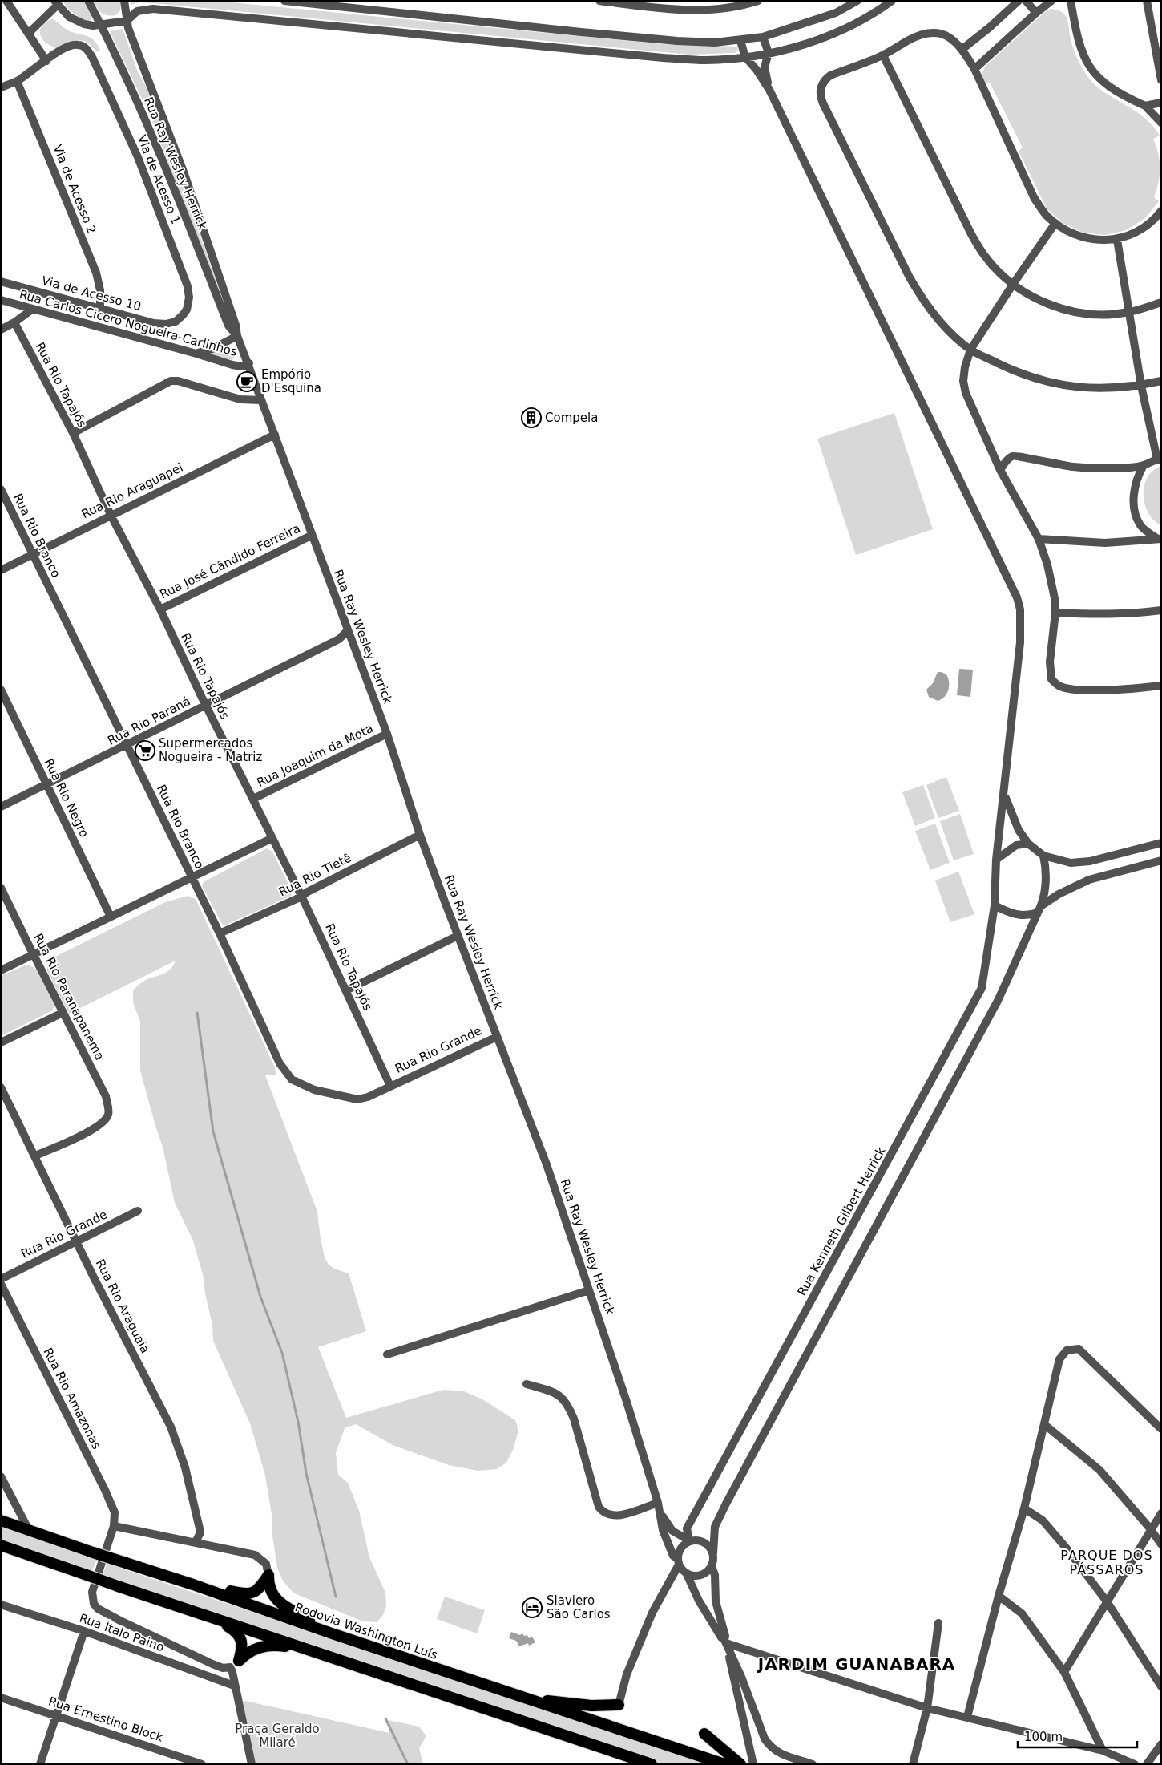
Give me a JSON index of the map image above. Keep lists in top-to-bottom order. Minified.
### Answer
{"streets":{"highway":["Rodovia Washington Luís"],"street":["Rua Ray Wesley Herrick","Via de Acesso 1","Via de Acesso 2","Via de Acesso 10","Rua Carlos Cicero Nogueira-Carlinhos","Rua Rio Tapajós","Rua Rio Araguapei","Rua Rio Branco","Rua José Cândido Ferreira","Rua Rio Paraná","Rua Joaquim da Mota","Rua Rio Negro","Rua Rio Tietê","Rua Rio Paranapanema","Rua Rio Grande","Rua Kenneth Gilbert Herrick","Rua Rio Araguaia","Rua Rio Amazonas","Rua Ítalo Paino","Rua Ernestino Block"]},"crossings":[["Rua Ray Wesley Herrick","Rua Carlos Cicero Nogueira-Carlinhos"],["Rua Ray Wesley Herrick","Rua Rio Araguapei"],["Rua Ray Wesley Herrick","Rua José Cândido Ferreira"],["Rua Ray Wesley Herrick","Rua Rio Paraná"],["Rua Ray Wesley Herrick","Rua Joaquim da Mota"],["Rua Ray Wesley Herrick","Rua Rio Tietê"],["Rua Ray Wesley Herrick","Rua Rio Grande"],["Rua Ray Wesley Herrick","Rua Kenneth Gilbert Herrick"],["Via de Acesso 1","Via de Acesso 10"],["Via de Acesso 2","Via de Acesso 10"],["Rua Rio Tapajós","Rua Rio Araguapei"],["Rua Rio Tapajós","Rua Rio Branco"],["Rua Rio Tapajós","Rua José Cândido Ferreira"],["Rua Rio Tapajós","Rua Rio Paraná"],["Rua Rio Tapajós","Rua Joaquim da Mota"],["Rua Rio Tapajós","Rua Rio Tietê"],["Rua Rio Tapajós","Rua Rio Grande"],["Rua Rio Araguapei","Rua Rio Branco"],["Rua Rio Branco","Rua Rio Paraná"],["Rua Rio Branco","Rua Rio Tietê"],["Rua Rio Branco","Rua Rio Grande"],["Rua Rio Paraná","Rua Rio Negro"],["Rua Rio Paranapanema","Rua Rio Araguaia"],["Rua Rio Grande","Rua Rio Araguaia"]],"districts":["PARQUE DOS PÁSSAROS","JARDIM GUANABARA"],"parks":["Praça Geraldo Milaré"],"places":{"cafe":["Empório D'Esquina"],"building":["Compela"],"supermarket":["Supermercados Nogueira - Matriz"],"hotel":["Slaviero São Carlos"]},"scale_bar":"100 m"}
